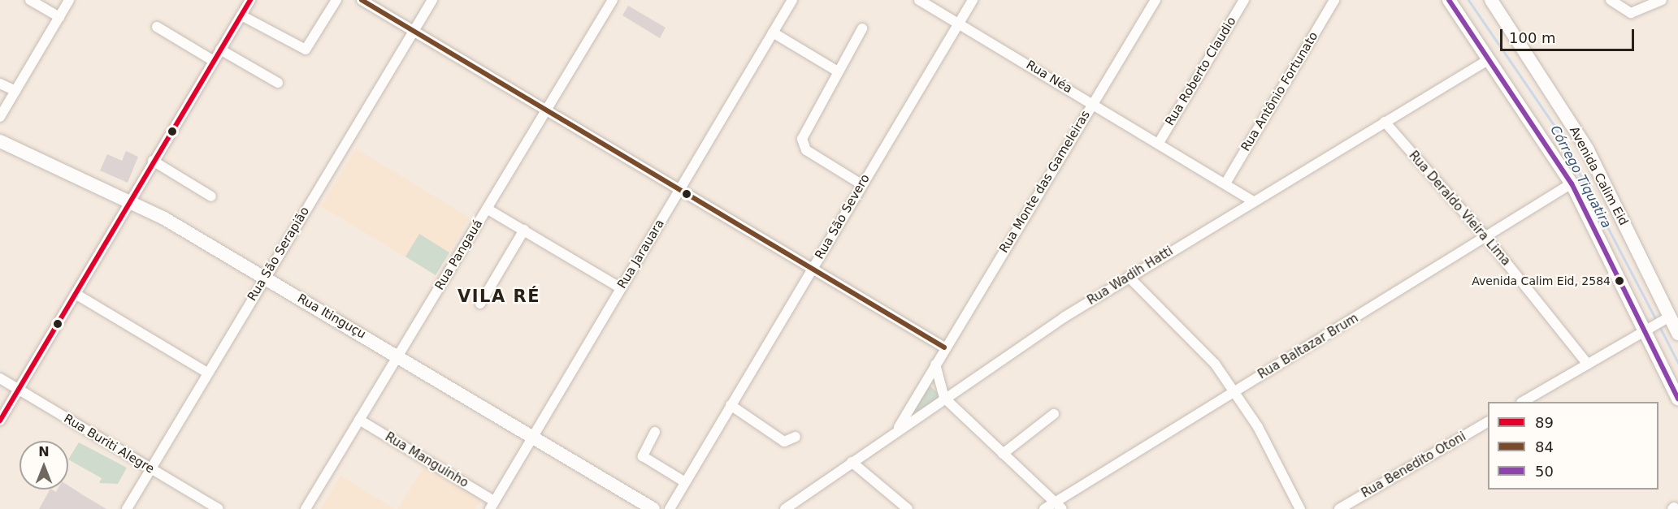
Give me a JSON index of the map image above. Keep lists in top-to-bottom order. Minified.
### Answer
{"streets":{"main road":["Avenida Calim Eid","Rua Itinguçu"],"street":["Rua Roberto Claudio","Rua Néa","Rua Antônio Fortunato","Rua Monte das Gameleiras","Rua Deraldo Vieira Lima","Rua São Severo","Rua São Serapião","Rua Jarauara","Rua Pangauá","Rua Wadih Hatti","Rua Baltazar Brum","Rua Buriti Alegre","Rua Manguinho","Rua Benedito Otoni"]},"crossings":[["Rua Roberto Claudio","Rua Néa"],["Rua Néa","Rua Antônio Fortunato"],["Rua Néa","Rua Monte das Gameleiras"],["Rua Néa","Rua São Severo"],["Rua Néa","Rua Wadih Hatti"],["Rua Monte das Gameleiras","Rua Wadih Hatti"],["Rua Deraldo Vieira Lima","Rua Wadih Hatti"],["Rua Deraldo Vieira Lima","Rua Baltazar Brum"],["Rua São Serapião","Rua Itinguçu"],["Rua São Serapião","Rua Buriti Alegre"],["Rua Jarauara","Rua Itinguçu"],["Rua Jarauara","Rua Manguinho"],["Rua Pangauá","Rua Itinguçu"],["Rua Pangauá","Rua Manguinho"]],"districts":["VILA RÉ"],"water":["Córrego Tiquatira"],"places":["Avenida Calim Eid, 2584"],"lines":["transit line 89","transit line 84","transit line 50"],"legend":["89","84","50"],"scale_bar":"100 m","north":"top"}
